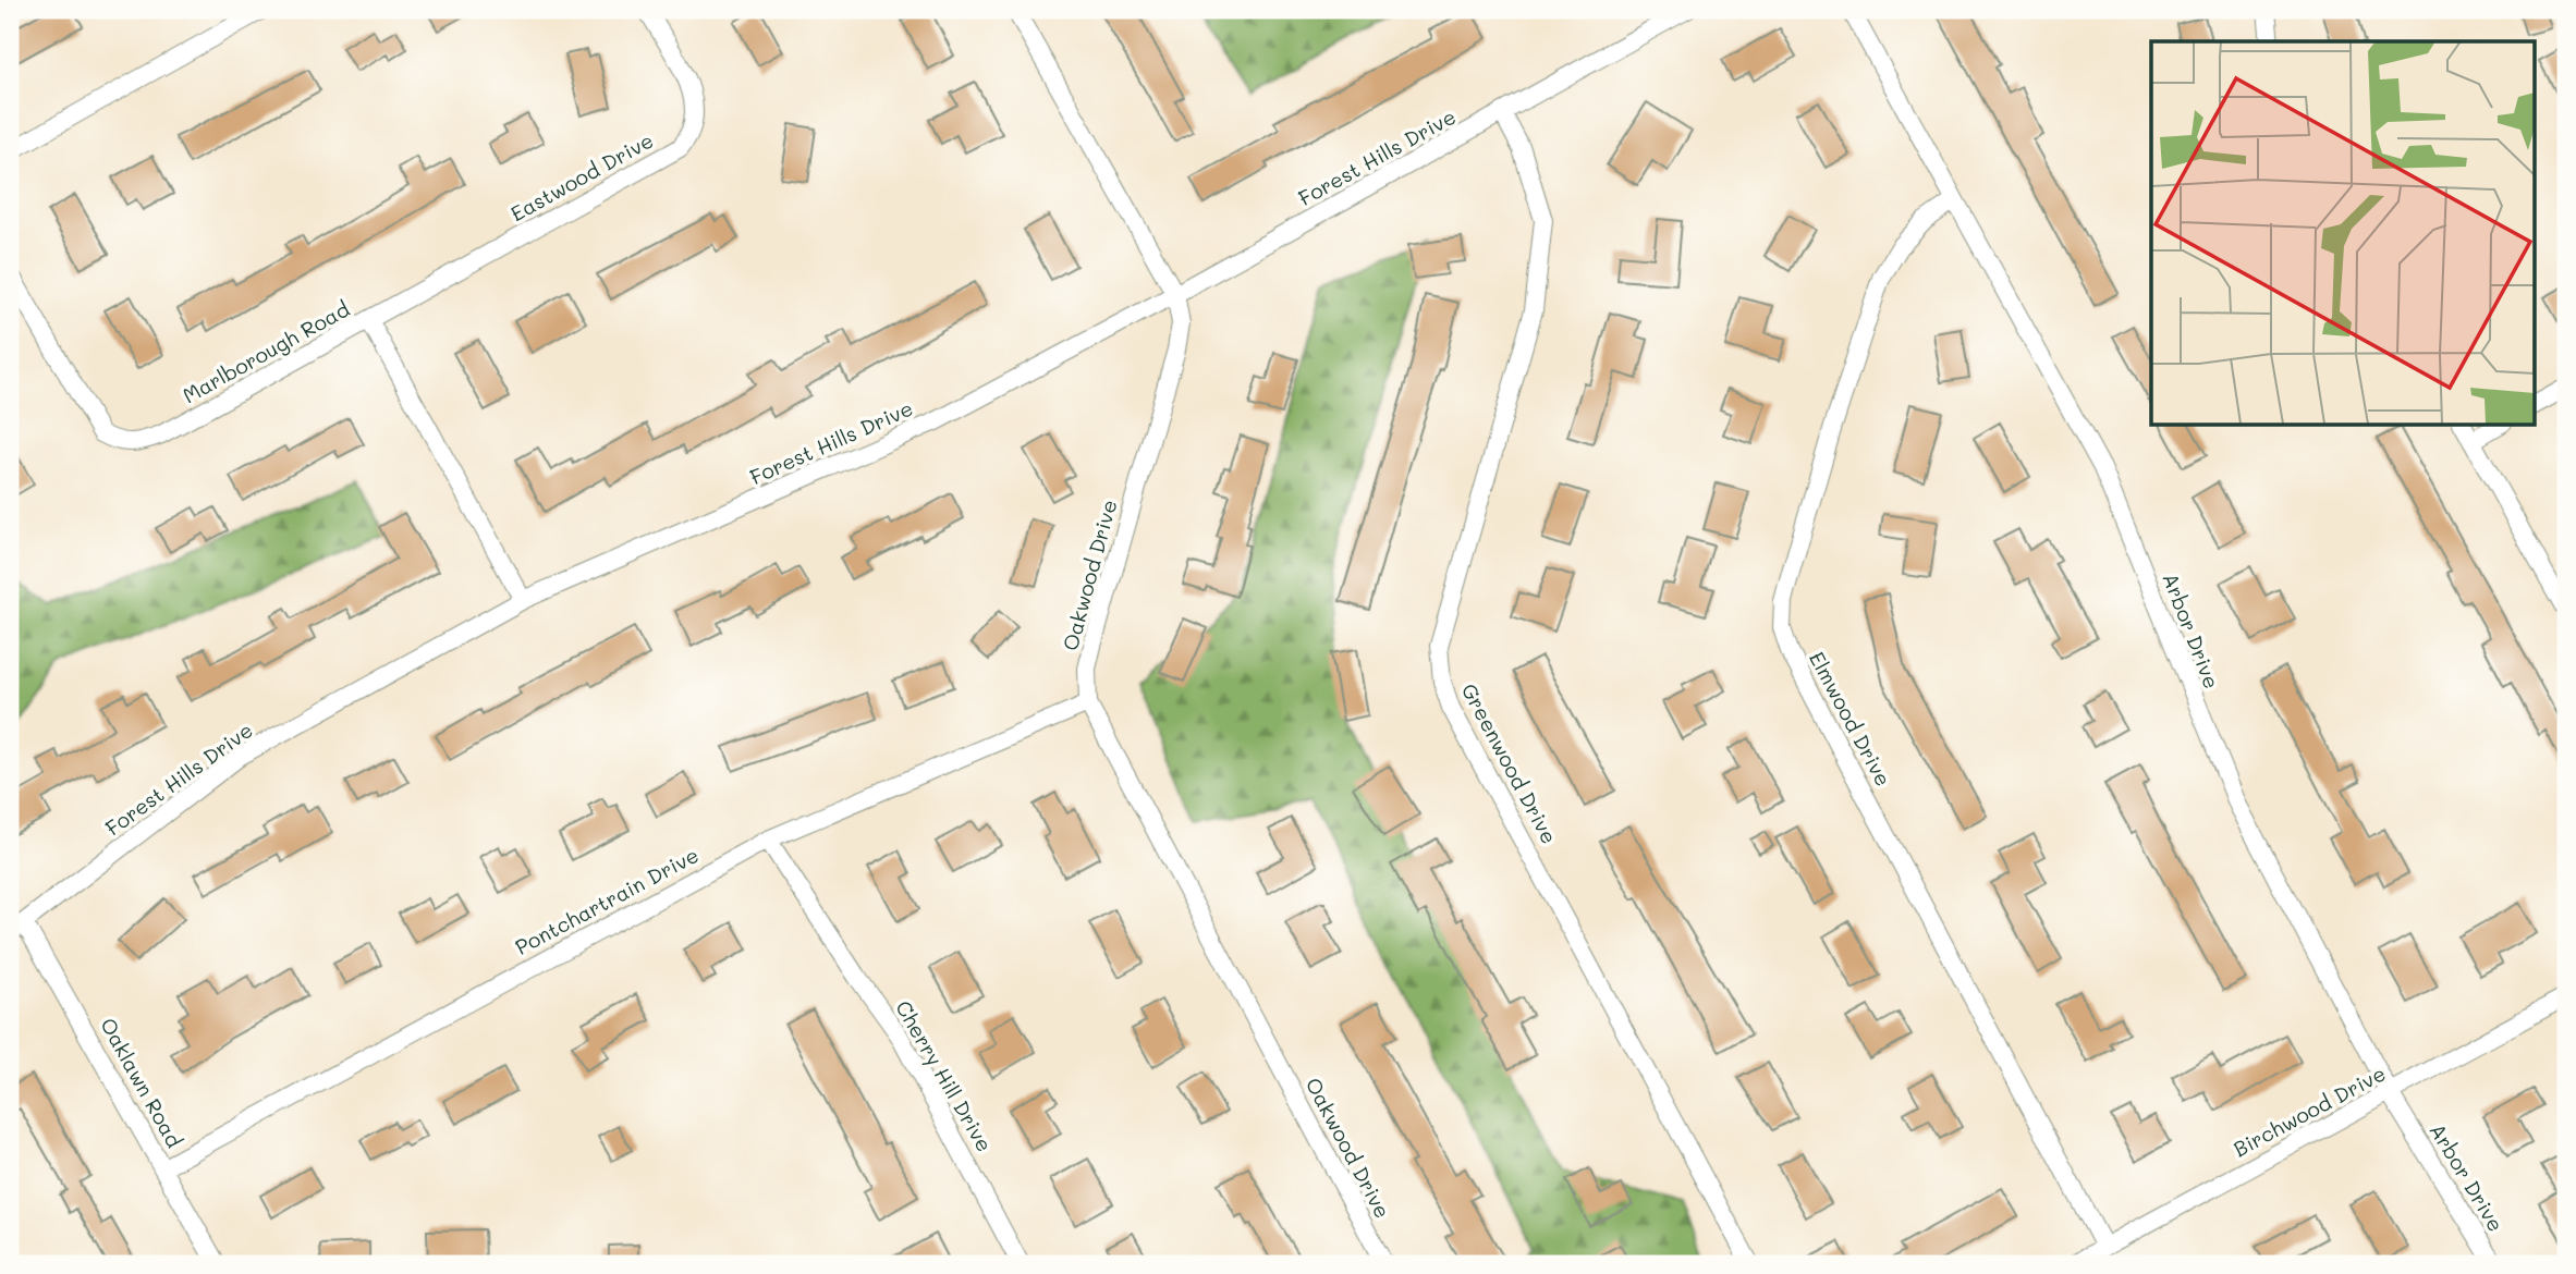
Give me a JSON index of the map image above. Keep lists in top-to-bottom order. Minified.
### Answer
{"streets":{"street":["Forest Hills Drive","Eastwood Drive","Marlborough Road","Oakwood Drive","Arbor Drive","Elmwood Drive","Greenwood Drive","Pontchartrain Drive","Cherry Hill Drive","Oaklawn Road","Birchwood Drive"]},"crossings":[["Forest Hills Drive","Marlborough Road"],["Forest Hills Drive","Oakwood Drive"],["Forest Hills Drive","Greenwood Drive"],["Forest Hills Drive","Oaklawn Road"],["Eastwood Drive","Marlborough Road"],["Oakwood Drive","Pontchartrain Drive"],["Arbor Drive","Elmwood Drive"],["Arbor Drive","Birchwood Drive"],["Elmwood Drive","Birchwood Drive"],["Pontchartrain Drive","Cherry Hill Drive"],["Pontchartrain Drive","Oaklawn Road"]]}
